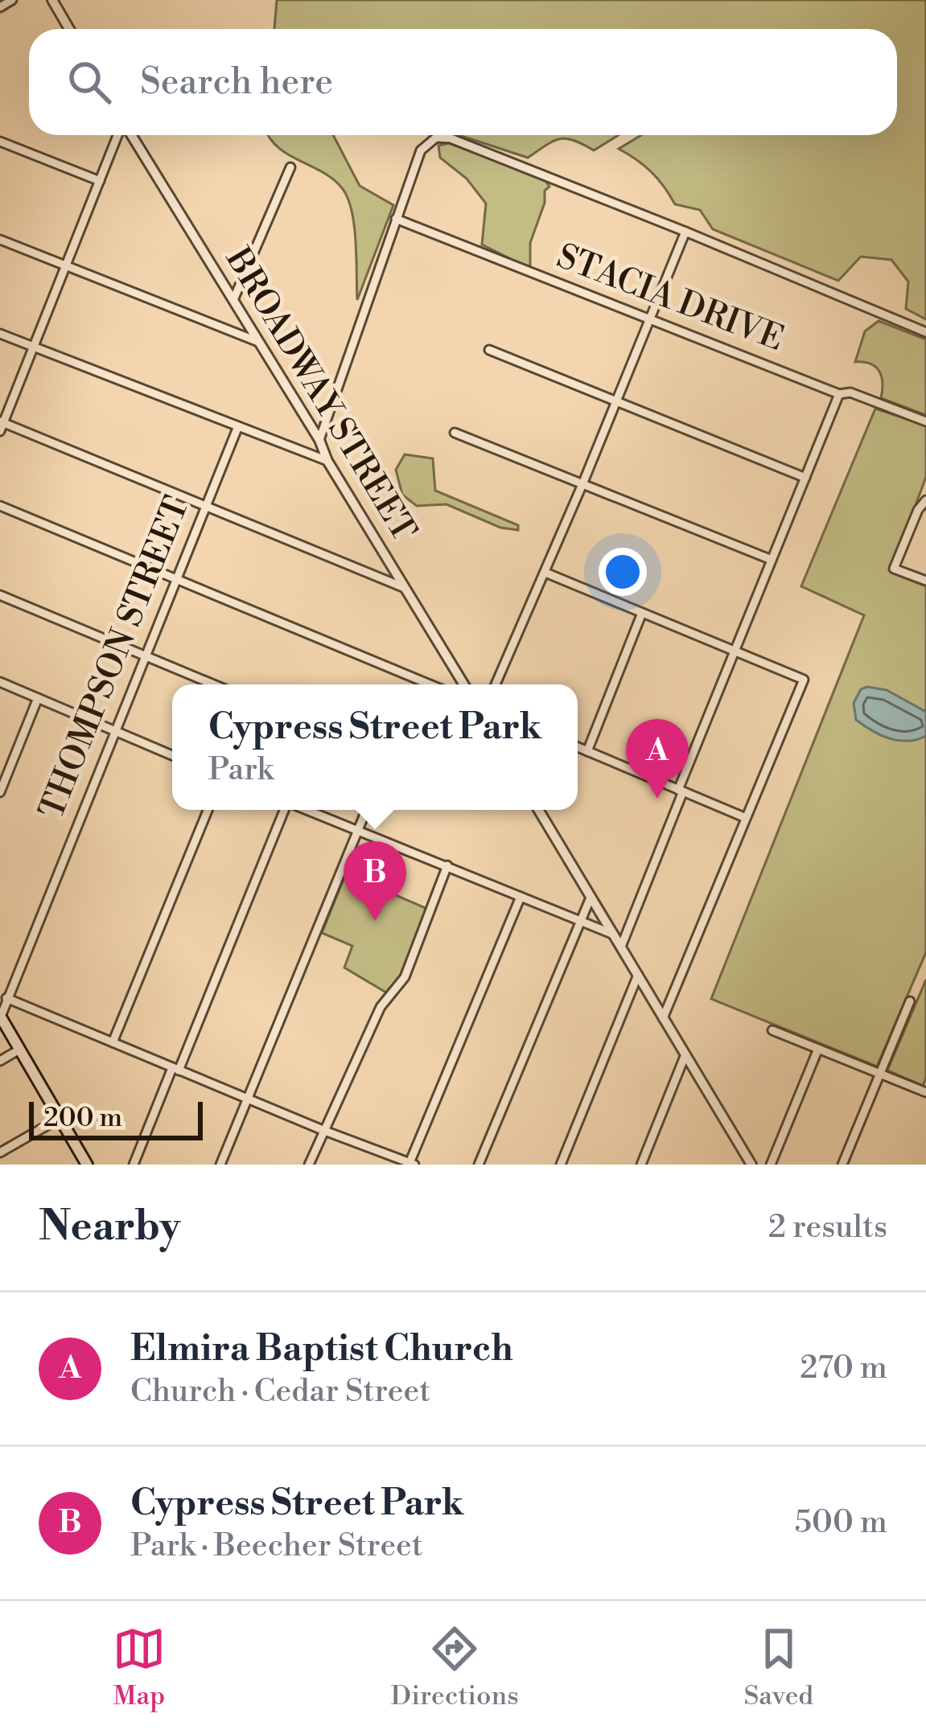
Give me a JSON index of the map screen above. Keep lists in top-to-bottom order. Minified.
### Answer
{"streets":{"street":["STACIA DRIVE","BROADWAY STREET","THOMPSON STREET"]},"scale_bar":"200 m","page":{"search":"Search here","popup":["Cypress Street Park","Park"],"pins":["A","B"],"scale":"200 m","heading":["Nearby","2 results"],"list":[{"mark":"A","name":"Elmira Baptist Church","note":"Church · Cedar Street","value":"270 m"},{"mark":"B","name":"Cypress Street Park","note":"Park · Beecher Street","value":"500 m"}],"nav":["Map","Directions","Saved"]}}
